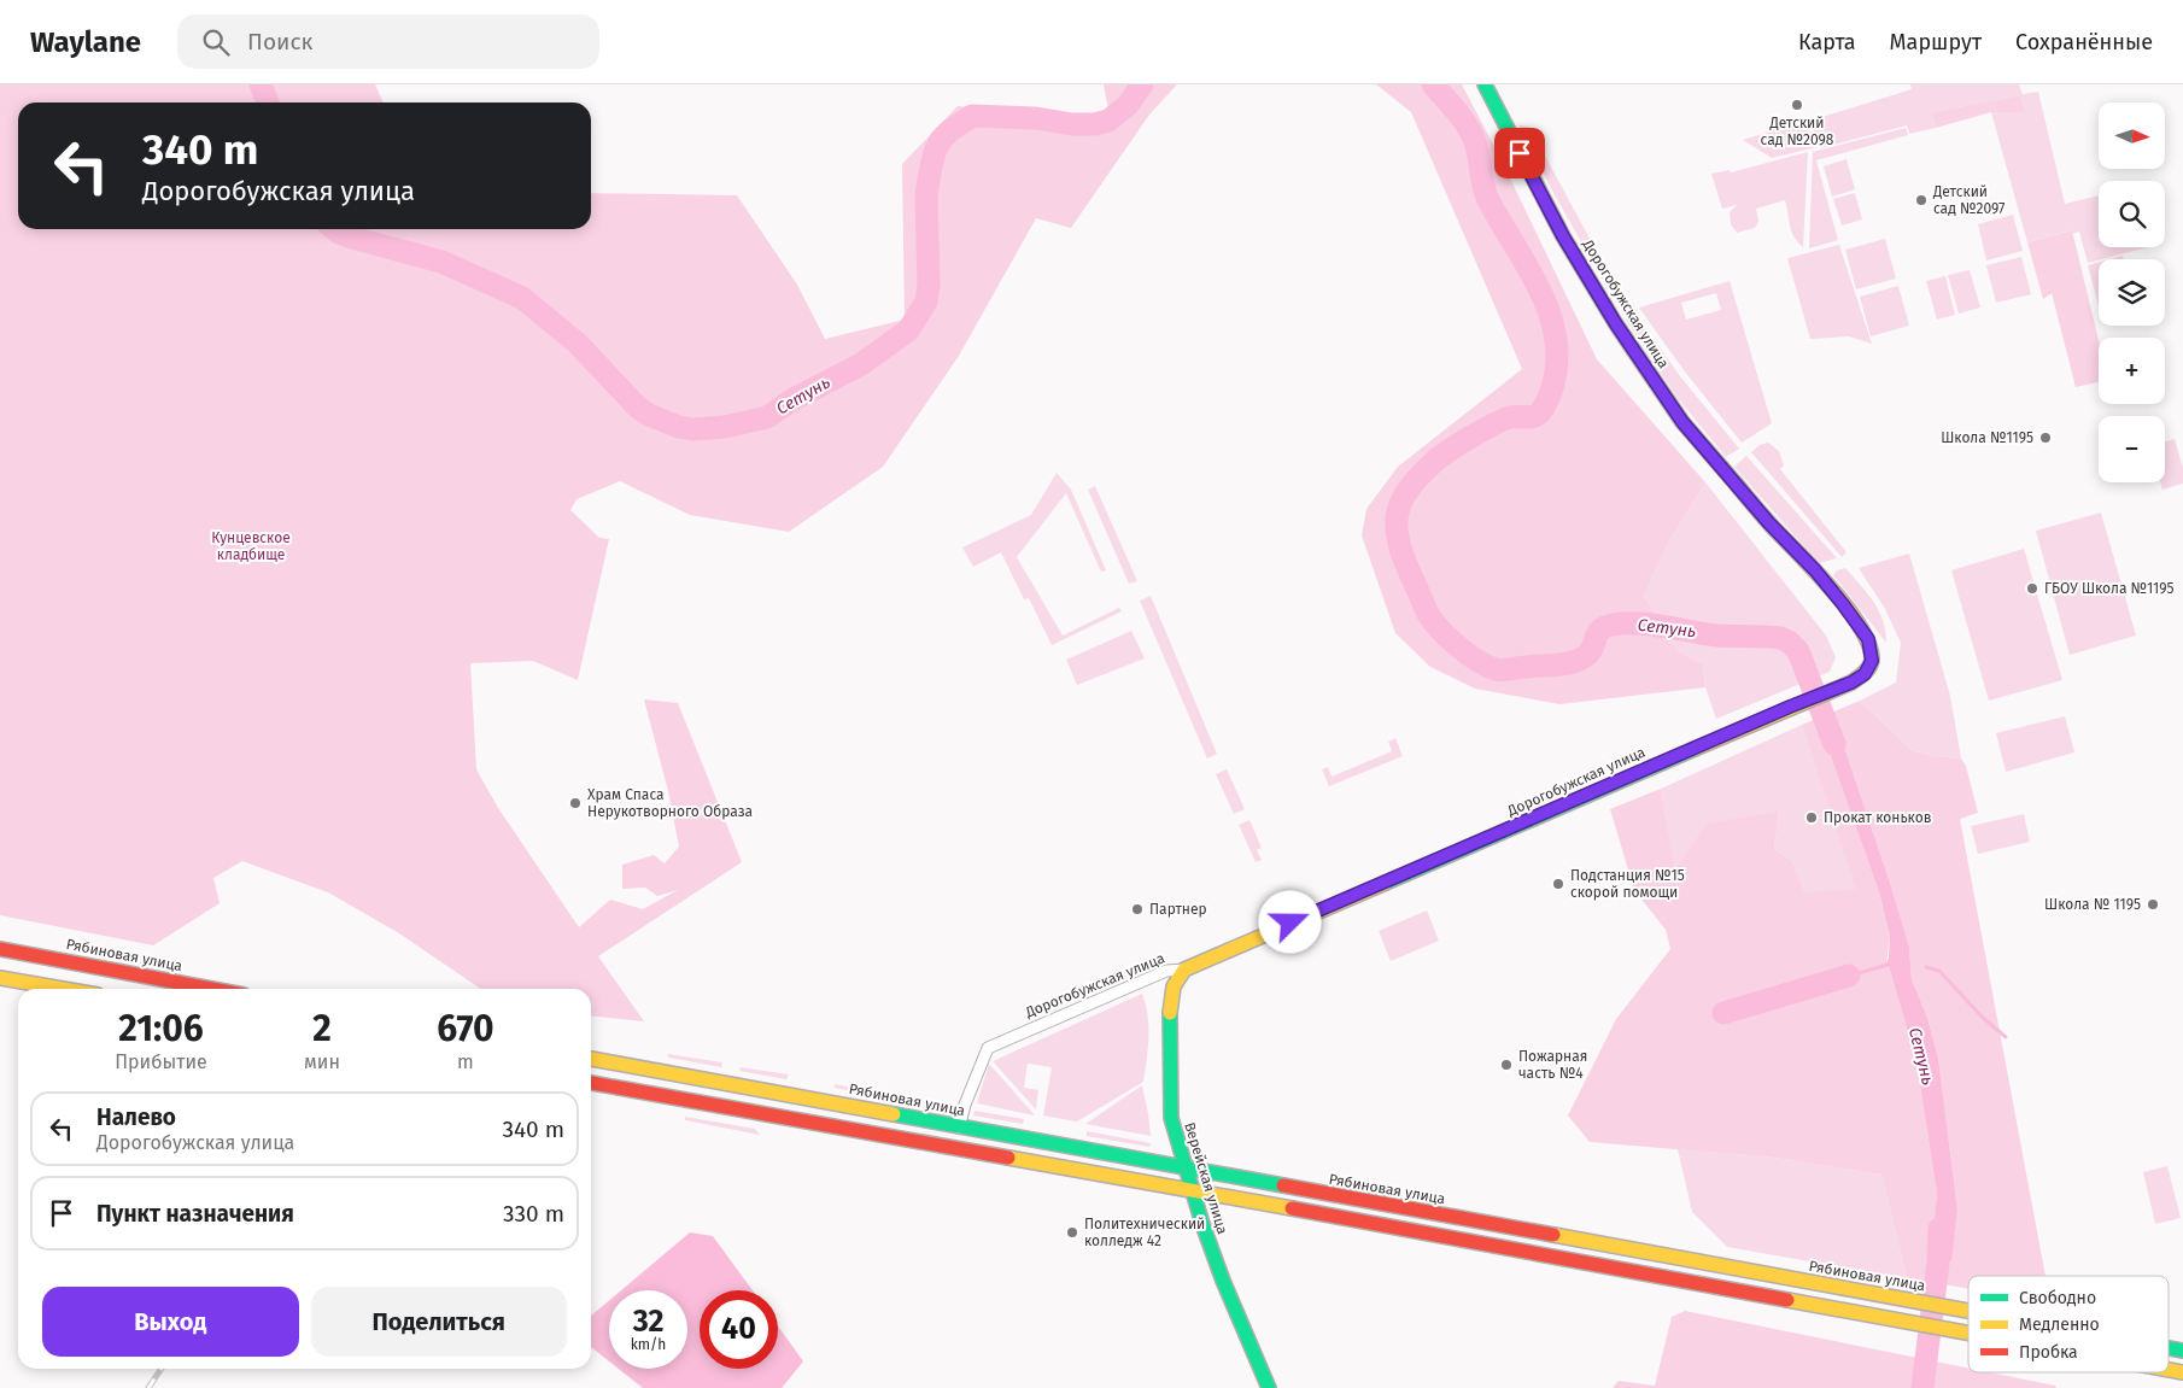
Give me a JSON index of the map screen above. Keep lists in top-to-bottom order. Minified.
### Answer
{"streets":{"main road":["Дорогобужская улица","Рябиновая улица","Верейская улица"]},"crossings":[["Дорогобужская улица","Рябиновая улица"],["Дорогобужская улица","Верейская улица"],["Рябиновая улица","Верейская улица"]],"water":["Сетунь"],"parks":["Кунцевское кладбище"],"places":["Детский сад №2098","Детский сад №2097","Школа №1195","ГБОУ Школа №1195","Храм Спаса Нерукотворного Образа","Прокат коньков","Подстанция №15 скорой помощи","Школа № 1195","Партнер","Пожарная часть №4","Политехнический колледж 42"],"legend":["Свободно","Медленно","Пробка"],"north":"right","page":{"header":"Waylane","search":"Поиск","nav":["Карта","Маршрут","Сохранённые"],"map_buttons":["+","−"],"turn":["340 m","Дорогобужская улица"],"eta":["21:06","Прибытие","2","мин","670","m"],"list":[{"name":"Налево","note":"Дорогобужская улица","value":"340 m"},{"name":"Пункт назначения","value":"330 m"}],"buttons":["Выход","Поделиться"],"speed":"32 km/h","limit":"40"}}
